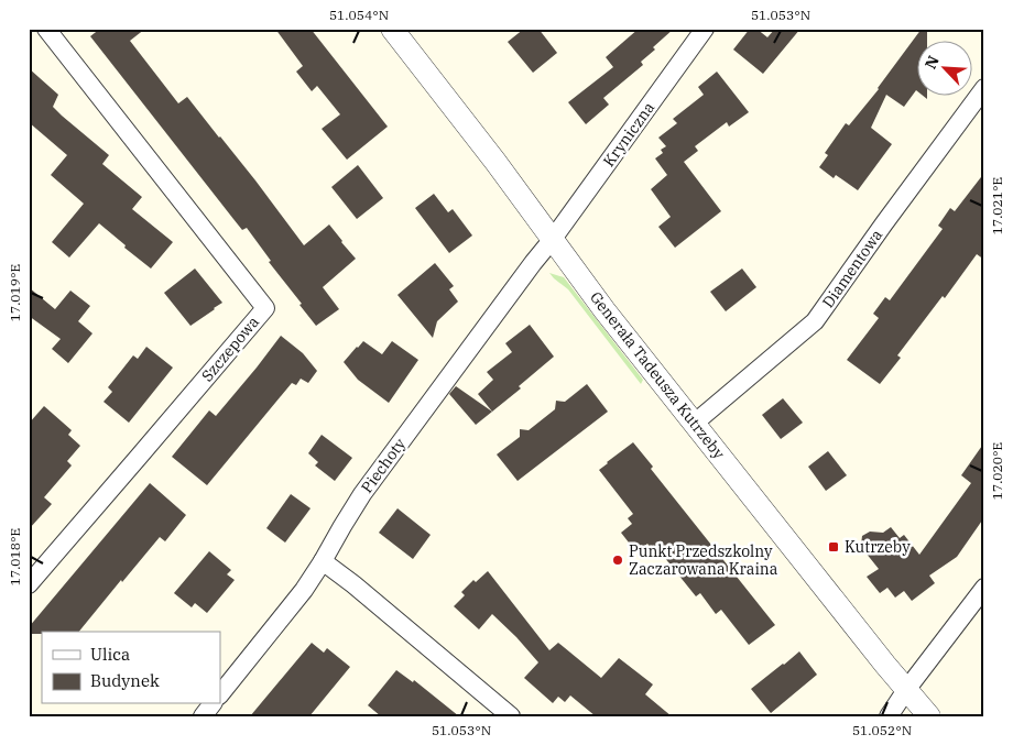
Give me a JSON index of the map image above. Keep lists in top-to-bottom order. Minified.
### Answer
{"streets":{"street":["Kryniczna","Diamentowa","Szczepowa","Generała Tadeusza Kutrzeby","Piechoty"]},"crossings":[["Kryniczna","Generała Tadeusza Kutrzeby"],["Kryniczna","Piechoty"],["Diamentowa","Generała Tadeusza Kutrzeby"],["Generała Tadeusza Kutrzeby","Piechoty"]],"places":{"transit":["Kutrzeby"],"other":["Punkt Przedszkolny Zaczarowana Kraina"]},"legend":["Ulica","Budynek"],"north":"top left","coordinates":["51.054°N","51.053°N","17.021°E","17.019°E","17.020°E","17.018°E","51.052°N"]}
